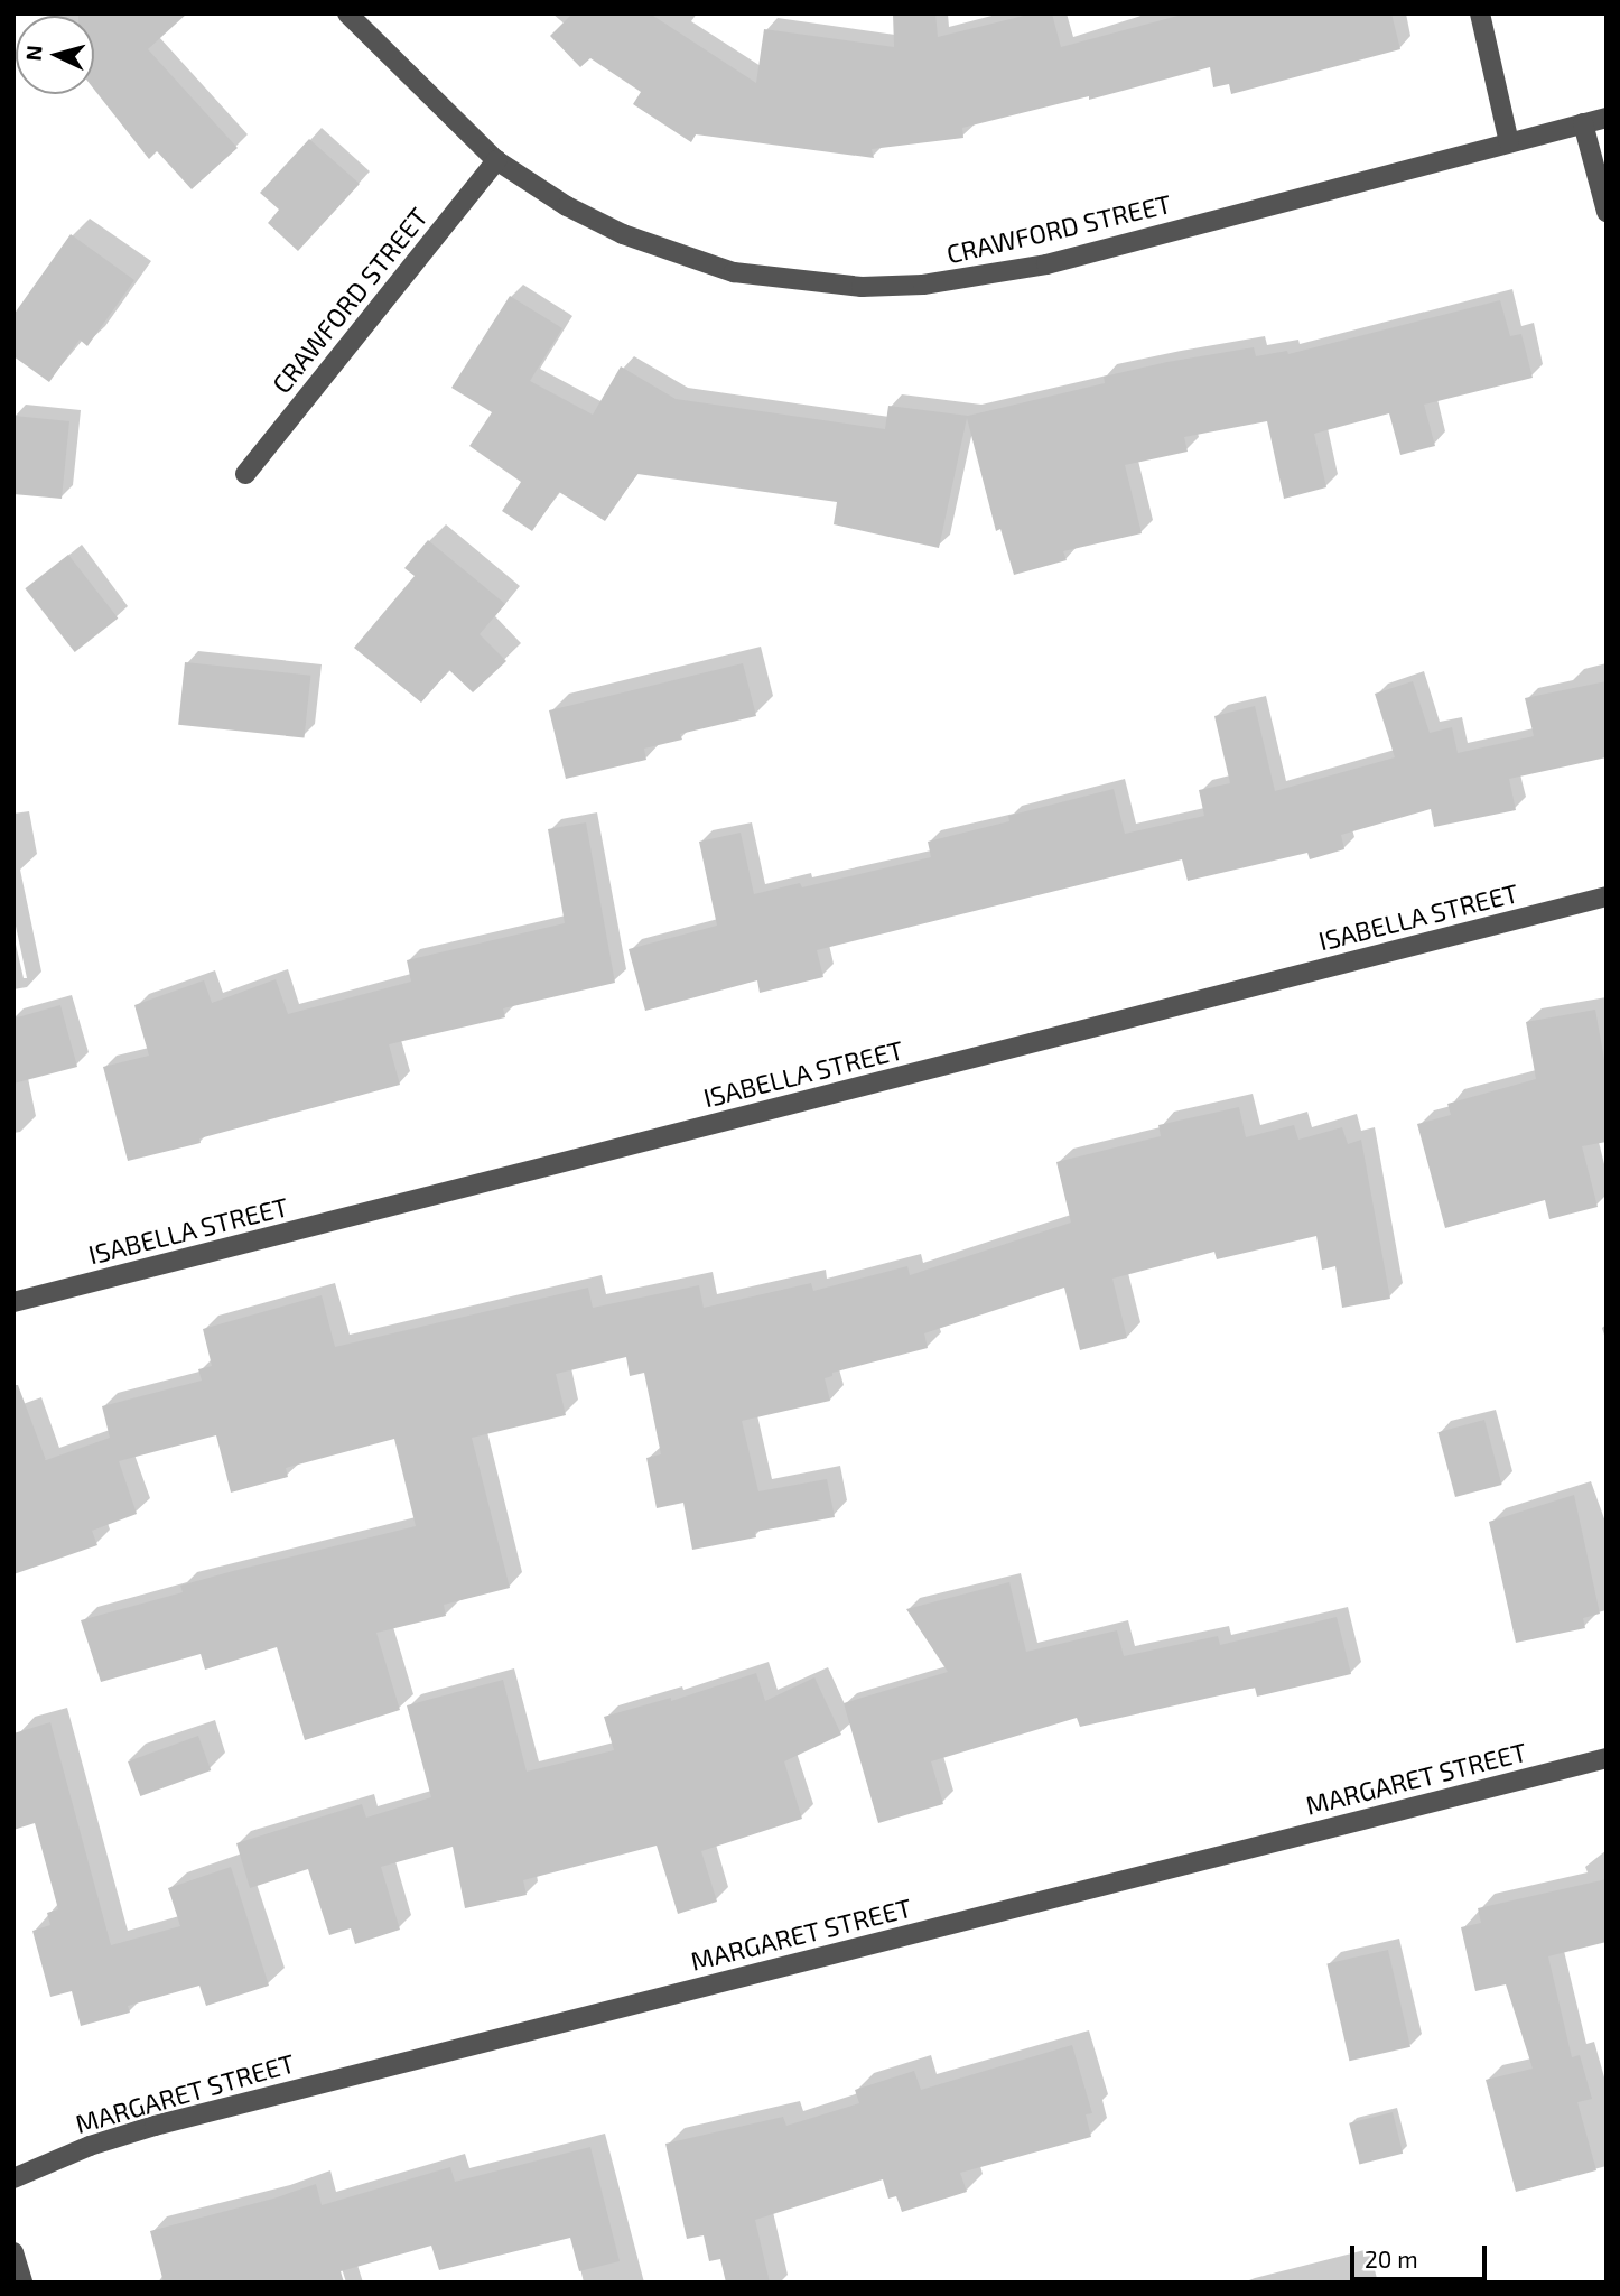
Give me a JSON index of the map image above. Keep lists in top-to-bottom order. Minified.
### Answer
{"streets":{"street":["CRAWFORD STREET","ISABELLA STREET","MARGARET STREET"]},"scale_bar":"20 m","north":"left"}
